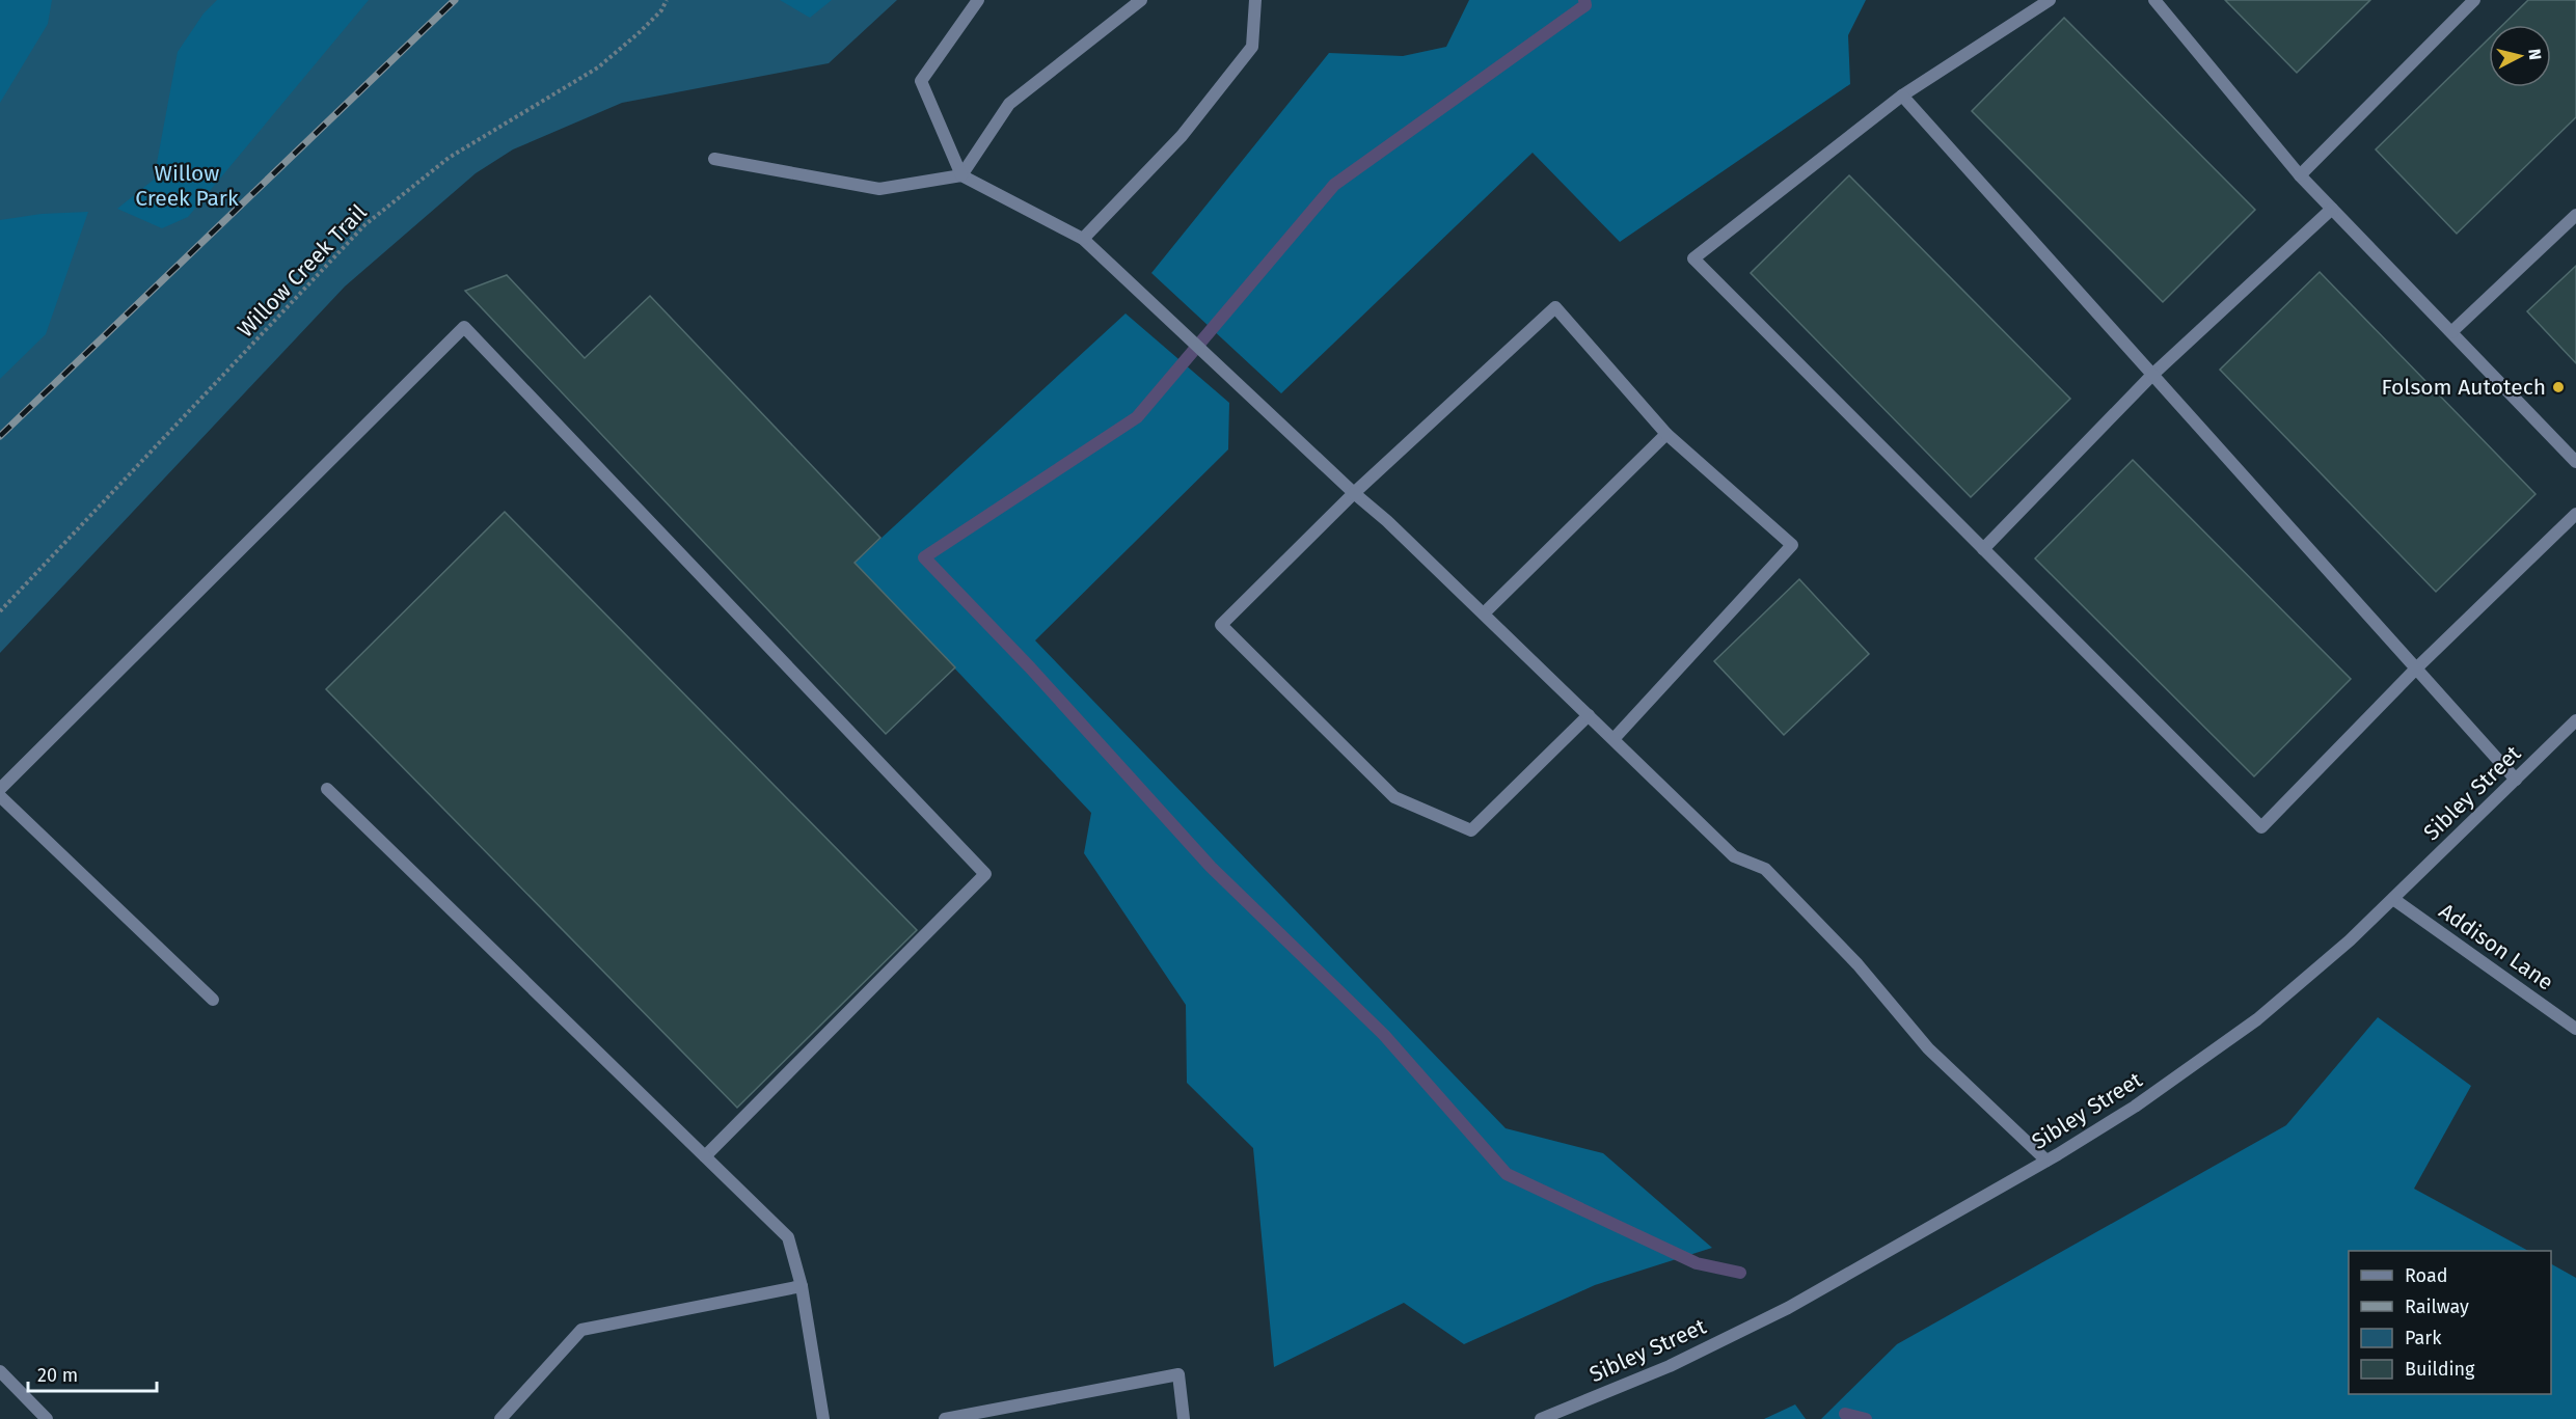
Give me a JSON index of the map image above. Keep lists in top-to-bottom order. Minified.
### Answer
{"streets":{"street":["Sibley Street","Addison Lane"],"path":["Willow Creek Trail"]},"crossings":[["Sibley Street","Addison Lane"]],"parks":["Willow Creek Park"],"places":["Folsom Autotech"],"legend":["Road","Railway","Park","Building"],"scale_bar":"20 m","north":"right"}
